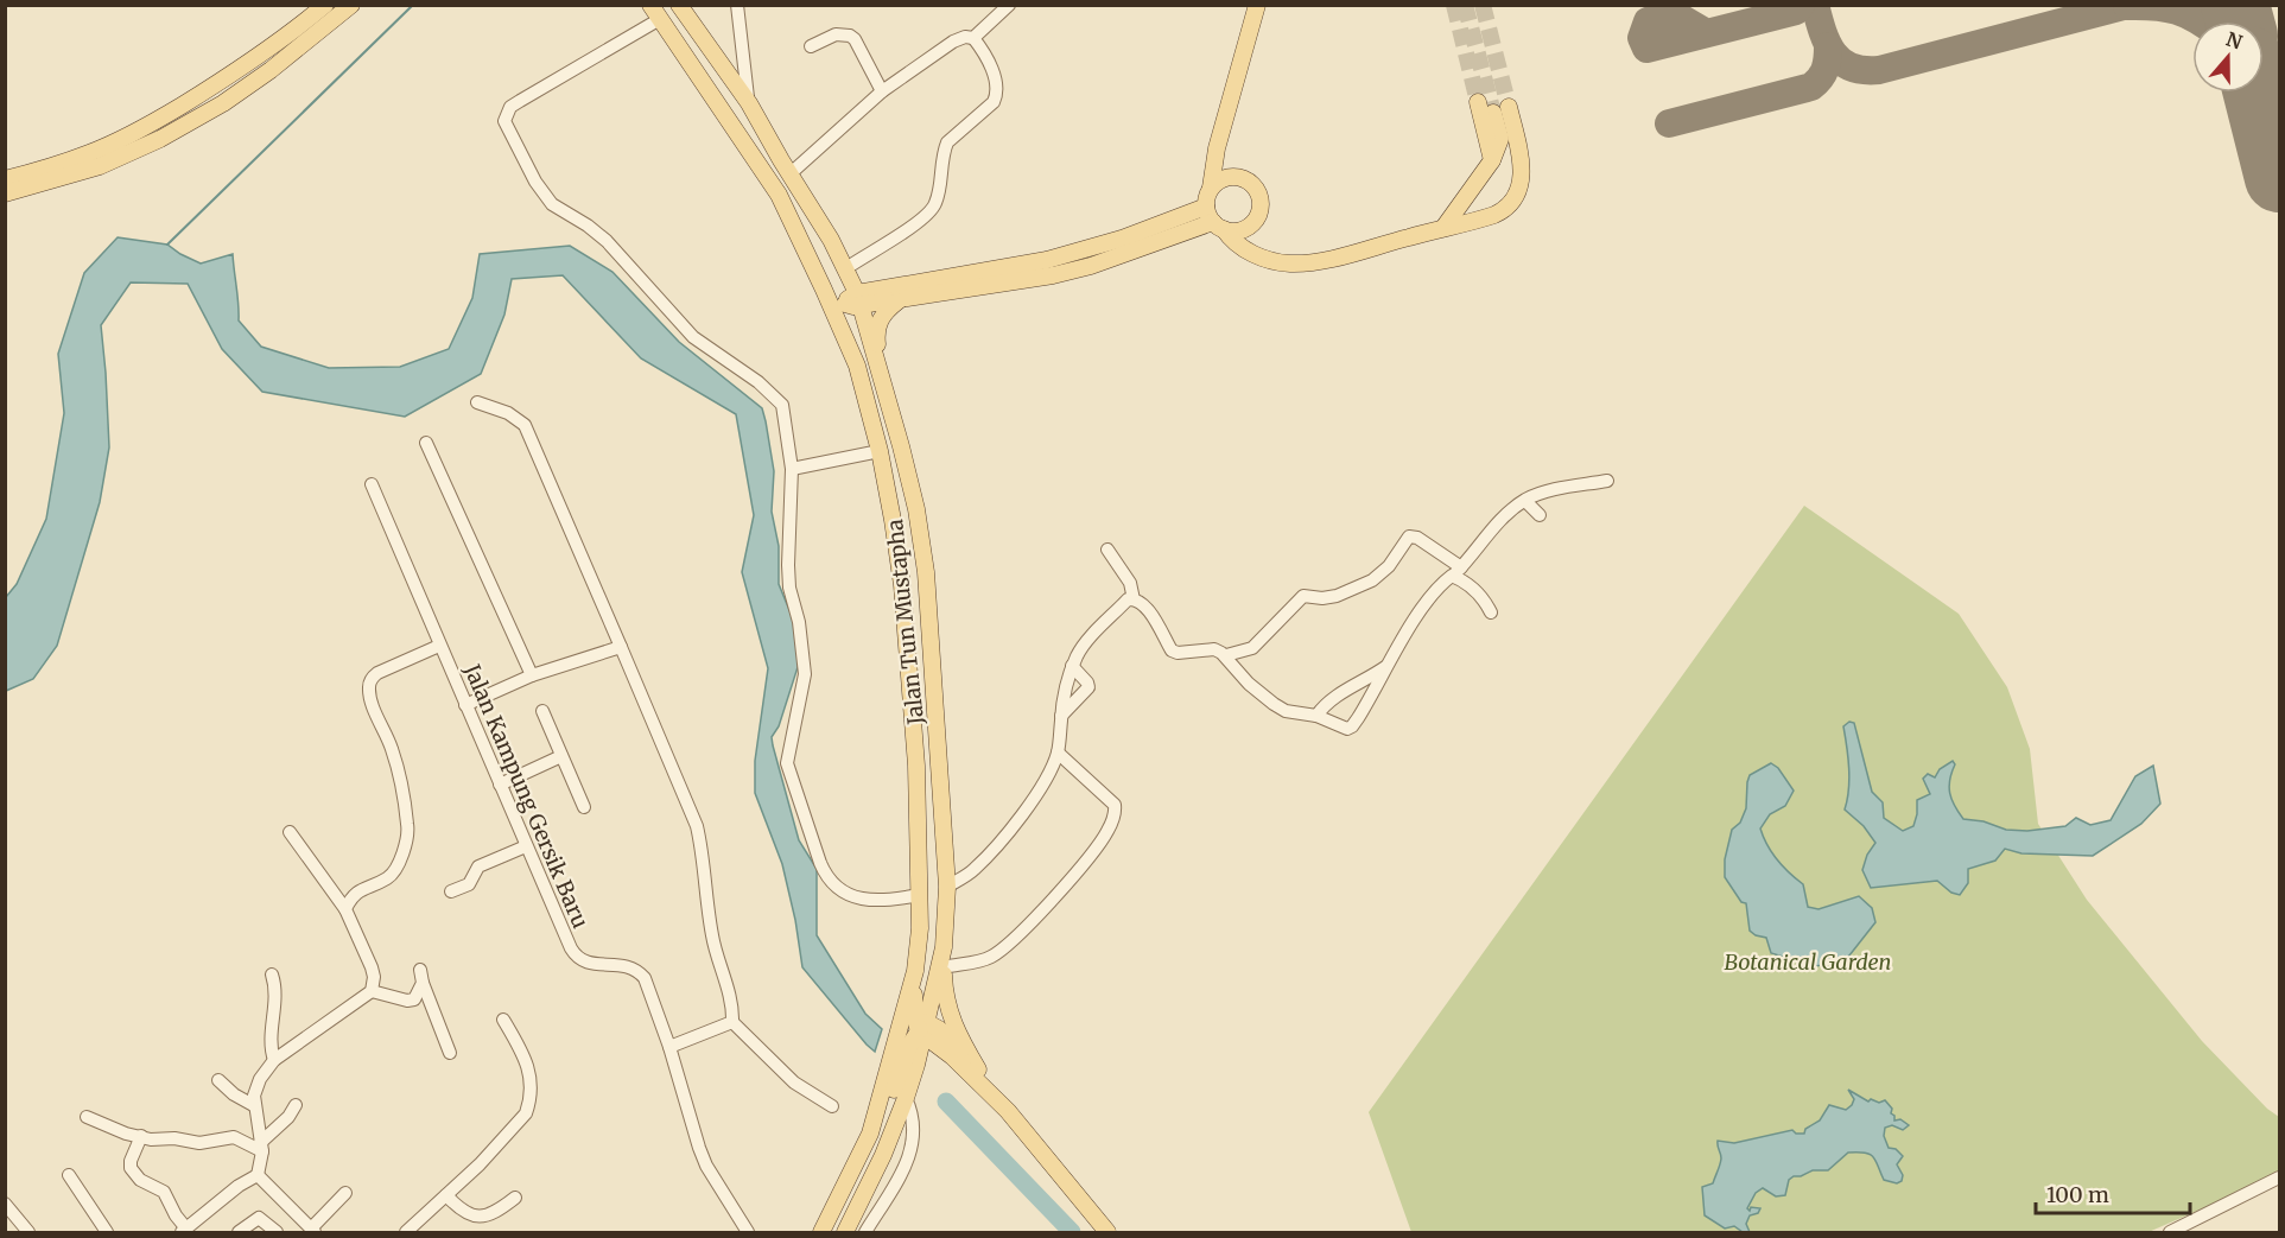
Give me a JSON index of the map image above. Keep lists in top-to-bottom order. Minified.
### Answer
{"streets":{"main road":["Jalan Tun Mustapha"],"street":["Jalan Kampung Gersik Baru"]},"parks":["Botanical Garden"],"scale_bar":"100 m","north":"top"}
